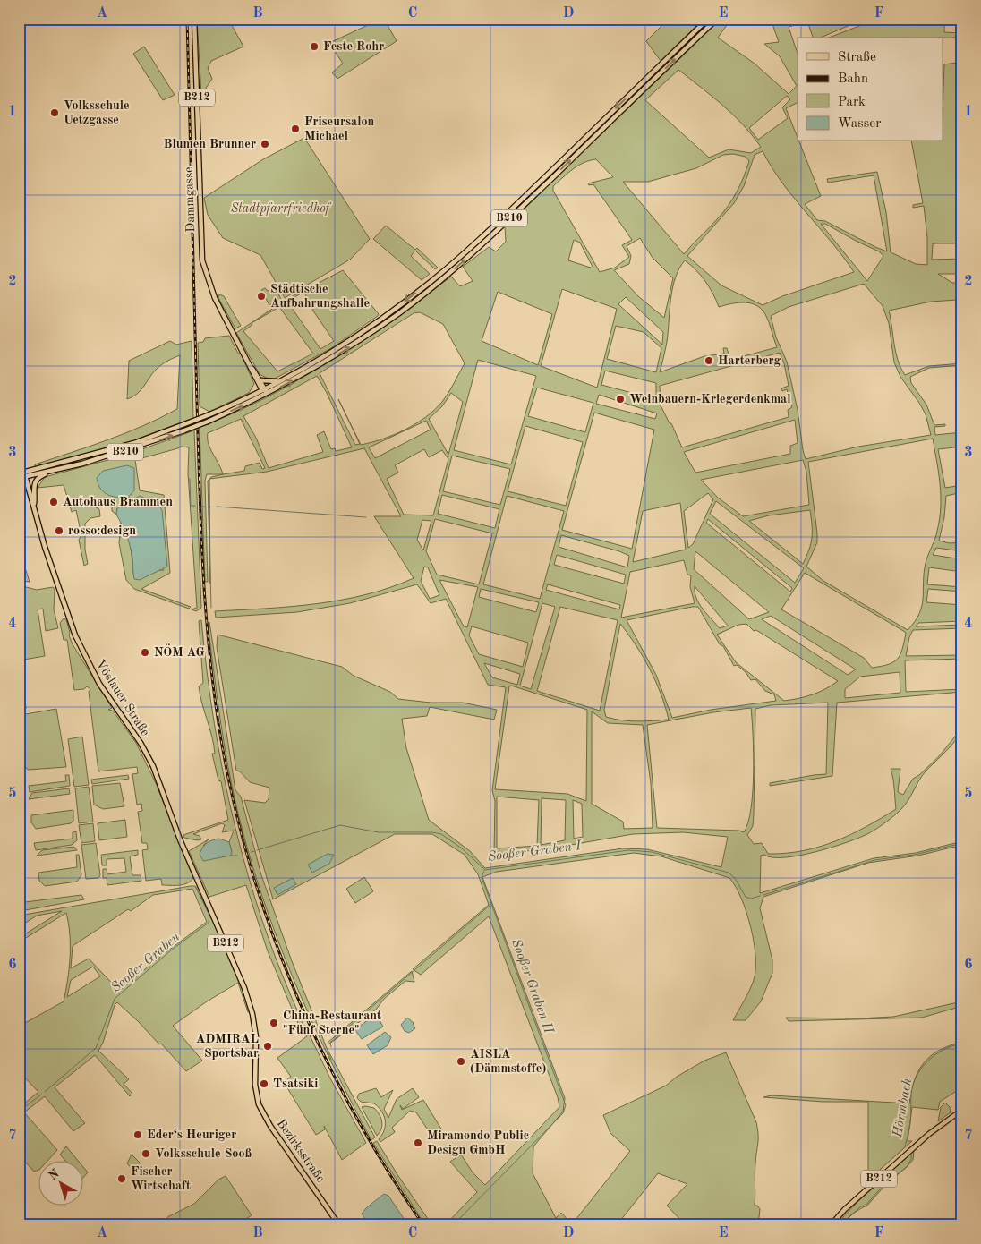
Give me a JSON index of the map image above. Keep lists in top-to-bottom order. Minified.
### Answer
{"streets":{"main road":["B212","Dammgasse","B210","Vöslauer Straße","Bezirksstraße"]},"crossings":[["Dammgasse","B210"],["B210","Vöslauer Straße"],["Vöslauer Straße","Bezirksstraße"]],"water":["Sooßer Graben I","Sooßer Graben","Sooßer Graben II","Hörmbach"],"parks":["Stadtpfarrfriedhof"],"places":["Feste Rohr","Volksschule Uetzgasse","Friseursalon Michael","Blumen Brunner","Städtische Aufbahrungshalle","Harterberg","Weinbauern-Kriegerdenkmal","Autohaus Brammen","rosso:design","NÖM AG","China-Restaurant \"Fünf Sterne\"","ADMIRAL Sportsbar","AISLA (Dämmstoffe)","Tsatsiki","Eder‘s Heuriger","Miramondo Public Design GmbH","Volksschule Sooß","Fischer Wirtschaft"],"legend":["Straße","Bahn","Park","Wasser"],"north":"top left","grid":{"columns":["A","B","C","D","E","F"],"rows":["1","2","3","4","5","6","7"]}}
